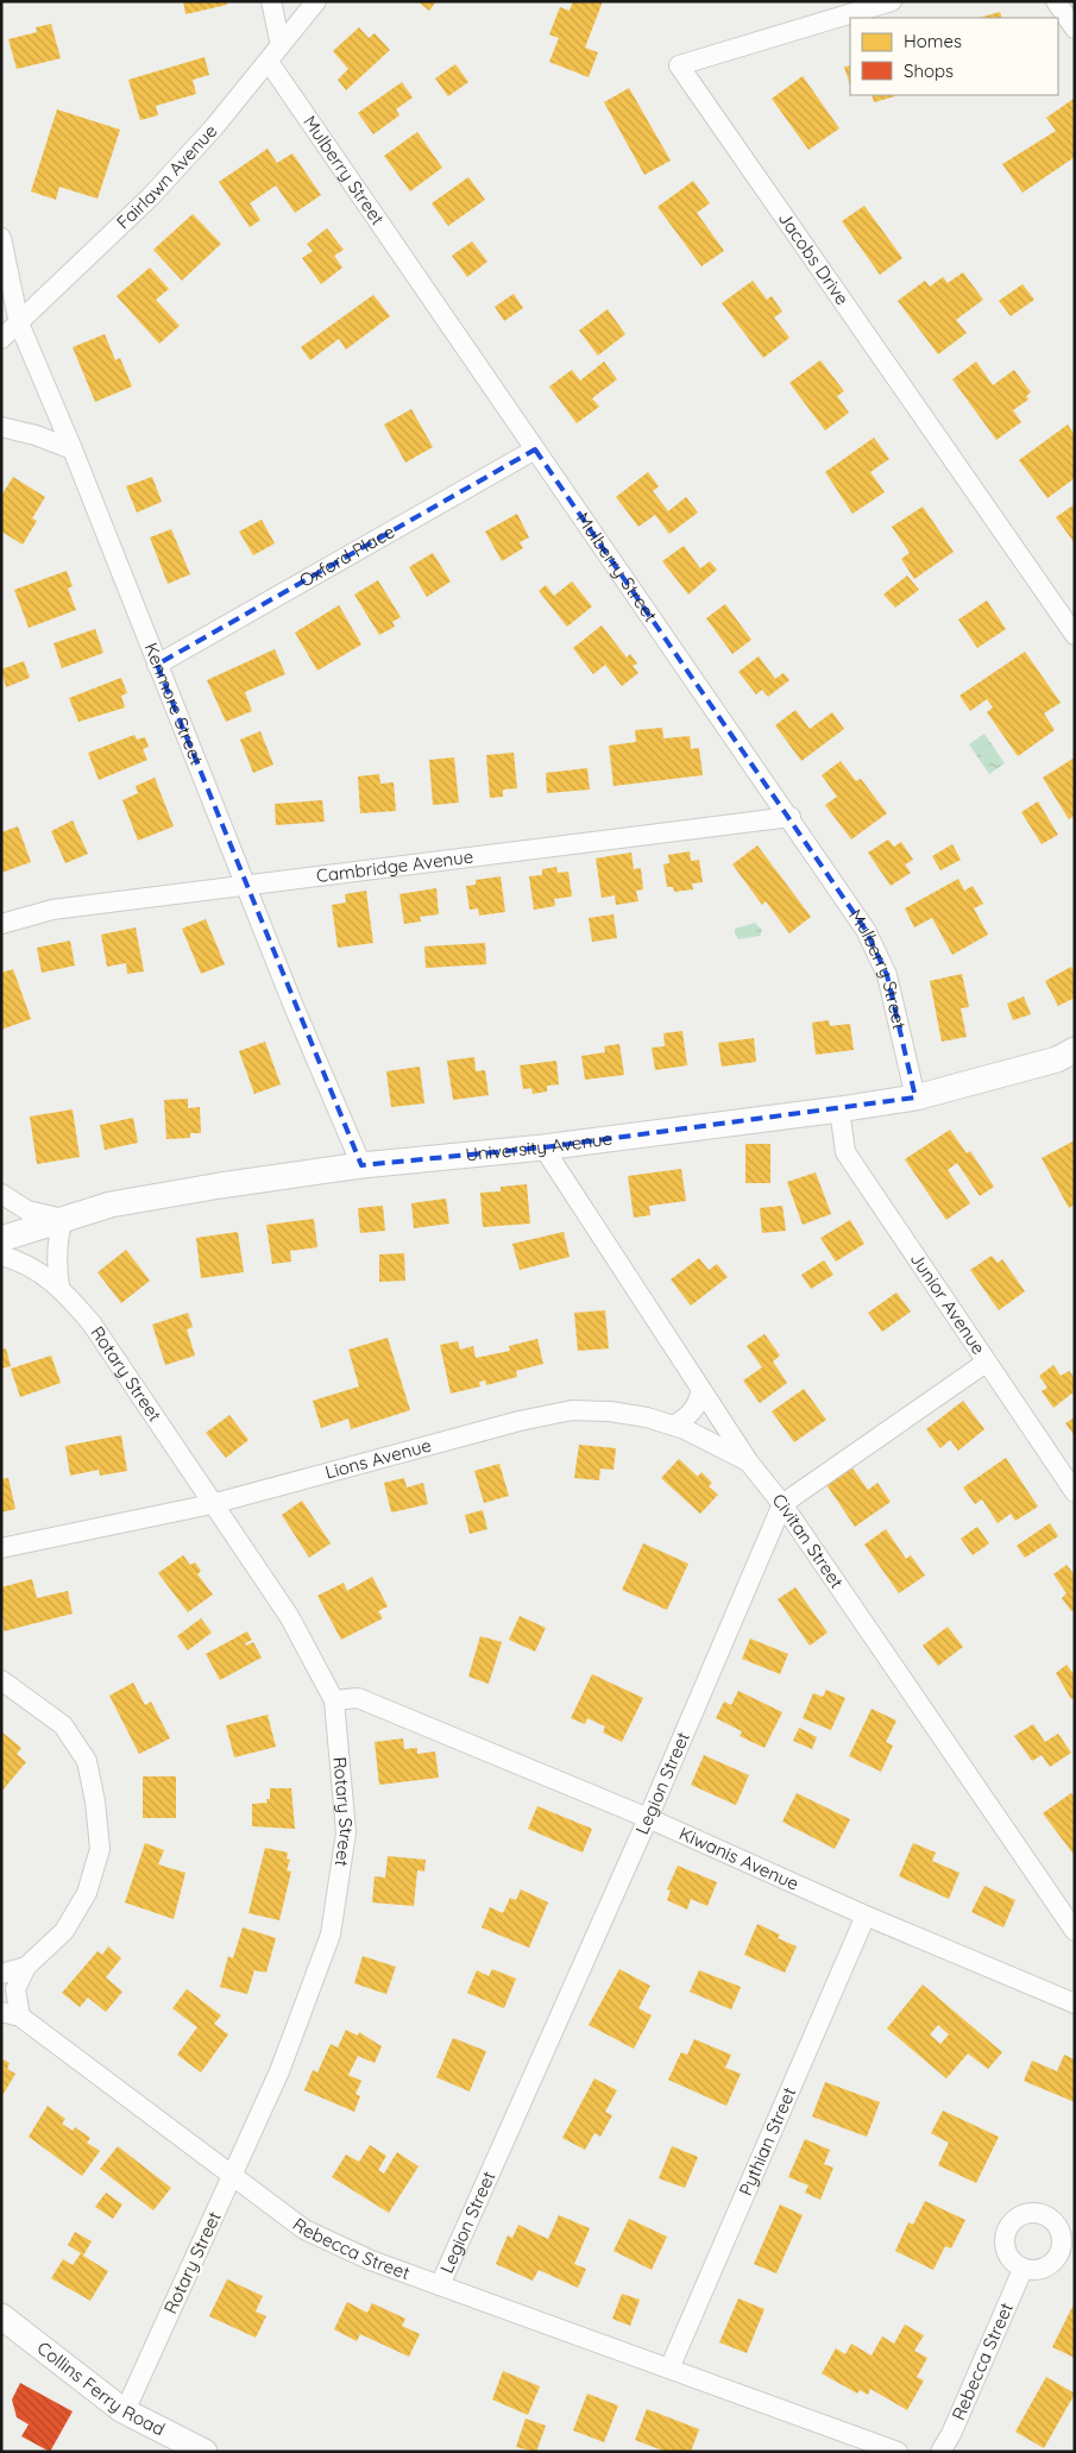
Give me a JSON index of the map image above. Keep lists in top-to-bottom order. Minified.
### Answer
{"streets":{"street":["Mulberry Street","Fairlawn Avenue","Jacobs Drive","Oxford Place","Kenmore Street","Cambridge Avenue","University Avenue","Junior Avenue","Rotary Street","Lions Avenue","Civitan Street","Legion Street","Kiwanis Avenue","Pythian Street","Rebecca Street","Collins Ferry Road"]},"crossings":[["Mulberry Street","Fairlawn Avenue"],["Mulberry Street","Oxford Place"],["Mulberry Street","Cambridge Avenue"],["Mulberry Street","University Avenue"],["Fairlawn Avenue","Kenmore Street"],["Oxford Place","Kenmore Street"],["Kenmore Street","Cambridge Avenue"],["Kenmore Street","University Avenue"],["University Avenue","Junior Avenue"],["University Avenue","Civitan Street"],["Rotary Street","Lions Avenue"],["Rotary Street","Kiwanis Avenue"],["Rotary Street","Rebecca Street"],["Rotary Street","Collins Ferry Road"],["Lions Avenue","Civitan Street"],["Civitan Street","Legion Street"],["Legion Street","Kiwanis Avenue"],["Legion Street","Rebecca Street"],["Kiwanis Avenue","Pythian Street"],["Pythian Street","Rebecca Street"]],"legend":["Homes","Shops"]}
